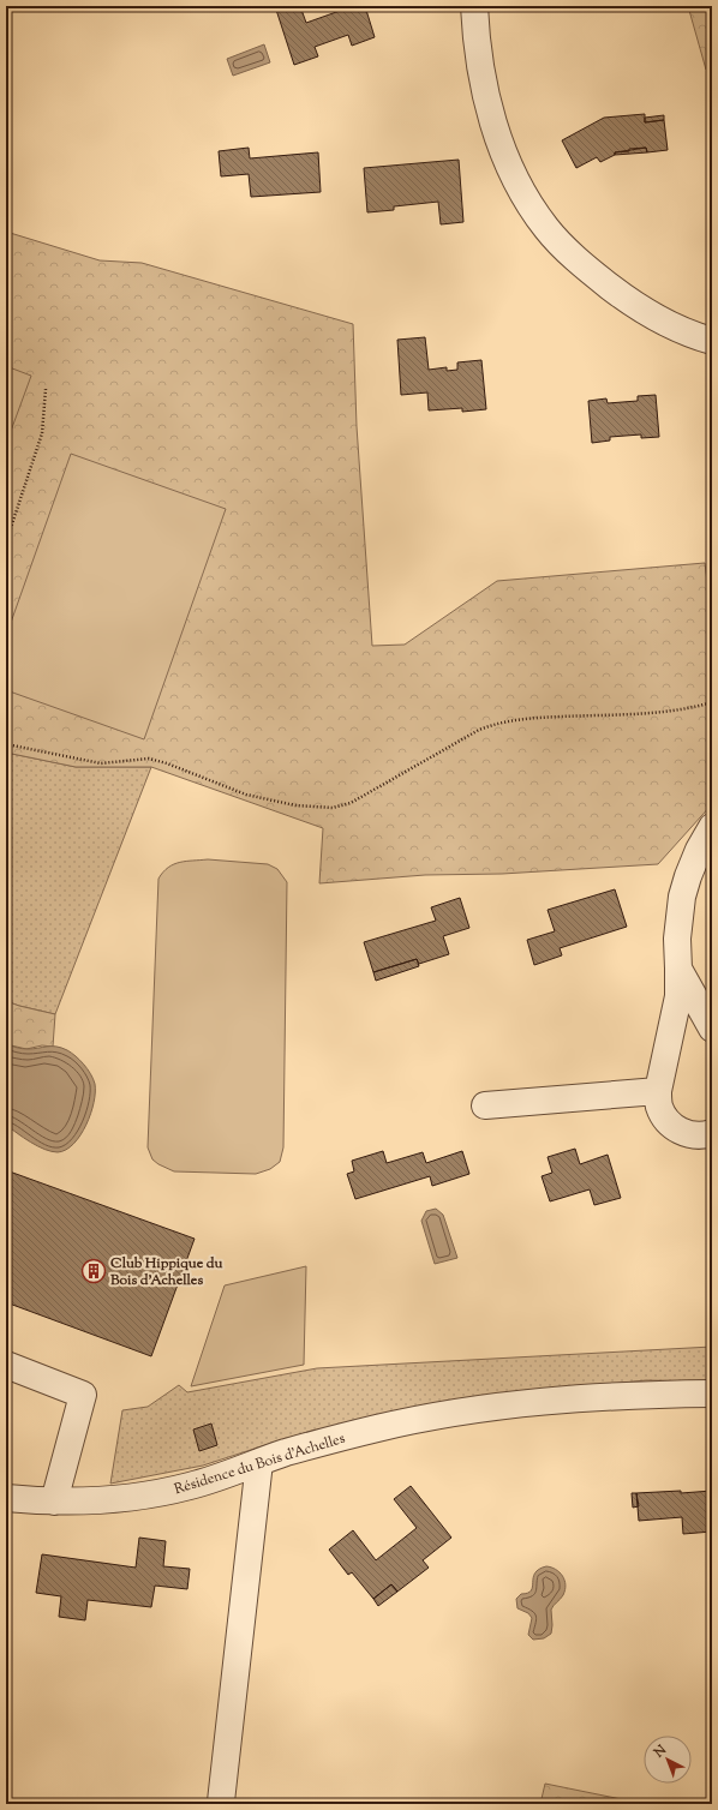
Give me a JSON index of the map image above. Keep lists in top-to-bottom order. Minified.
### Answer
{"streets":{"street":["Résidence du Bois d'Achelles"]},"places":{"building":["Club Hippique du Bois d'Achelles"]},"north":"top left"}
